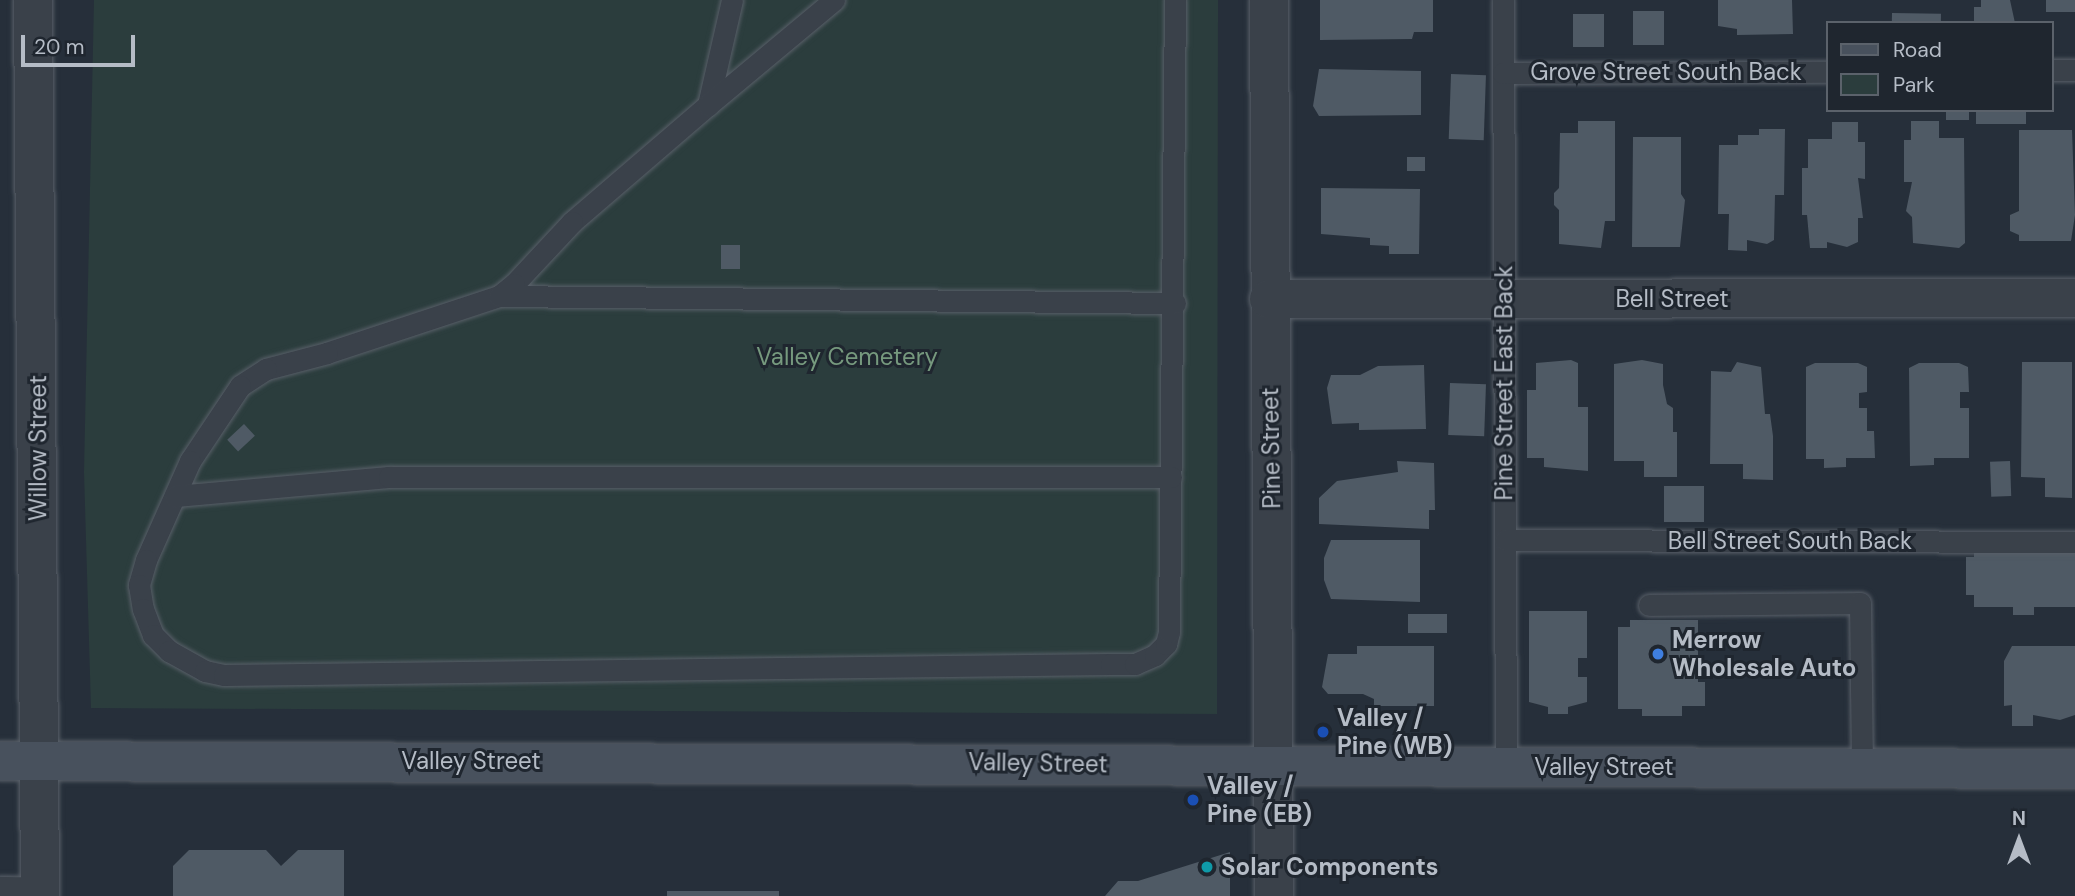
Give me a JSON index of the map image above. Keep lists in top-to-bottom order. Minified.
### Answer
{"streets":{"main road":["Valley Street"],"street":["Bell Street","Willow Street","Pine Street"],"lane":["Grove Street South Back","Pine Street East Back","Bell Street South Back"]},"crossings":[["Grove Street South Back","Pine Street East Back"],["Bell Street","Pine Street East Back"],["Bell Street","Pine Street"],["Pine Street East Back","Bell Street South Back"],["Pine Street East Back","Valley Street"],["Willow Street","Valley Street"],["Pine Street","Valley Street"]],"parks":["Valley Cemetery"],"places":["Merrow Wholesale Auto","Valley / Pine (WB)","Valley / Pine (EB)","Solar Components"],"legend":["Road","Park"],"scale_bar":"20 m","north":"top"}
